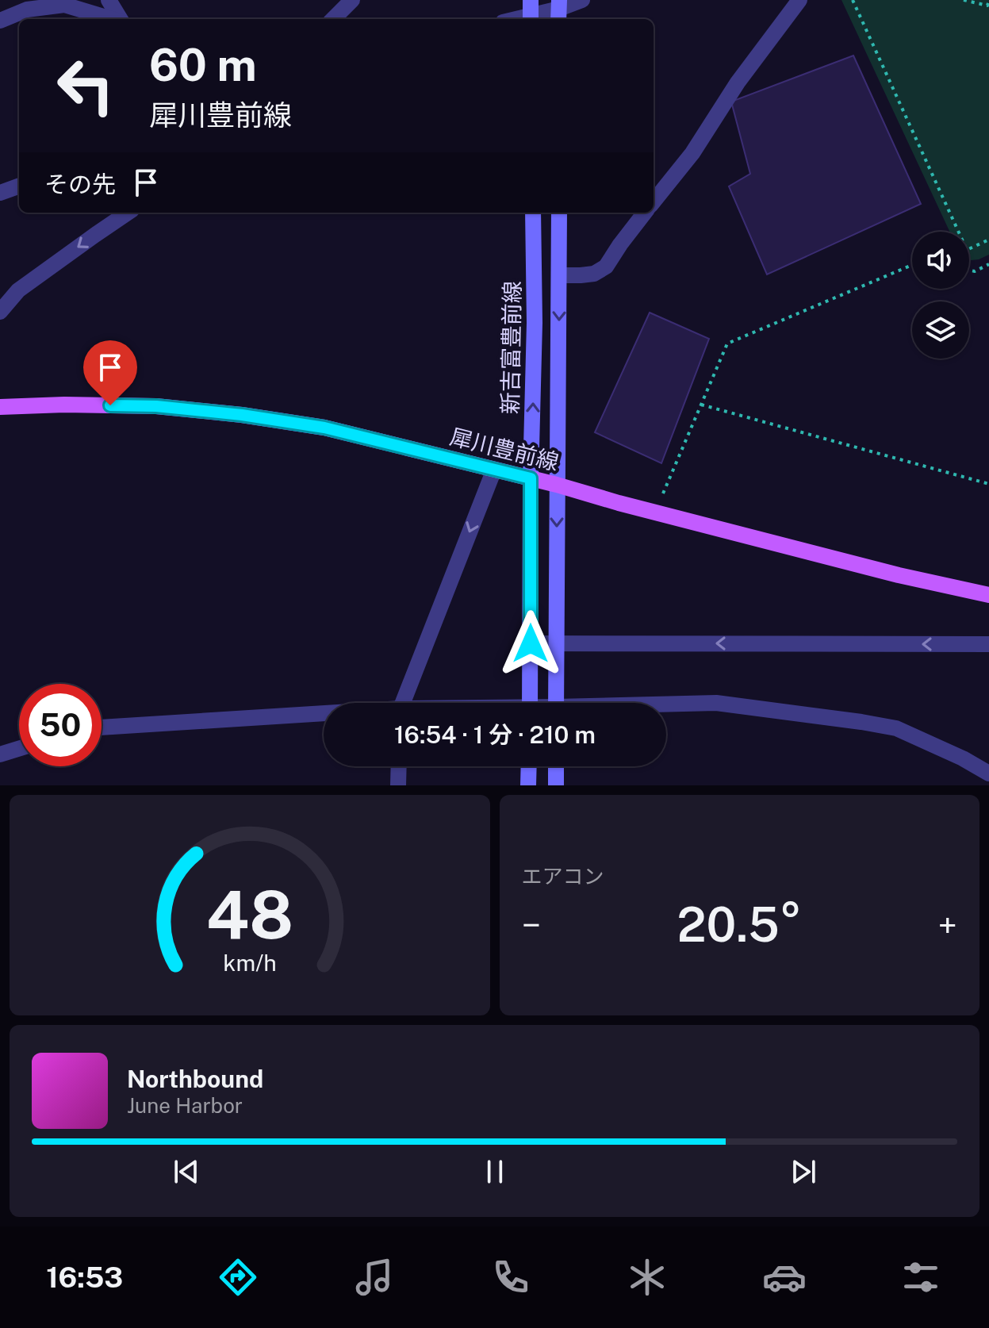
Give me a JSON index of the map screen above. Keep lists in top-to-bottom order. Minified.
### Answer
{"streets":{"main road":["新吉富豊前線","犀川豊前線"]},"crossings":[["新吉富豊前線","犀川豊前線"]],"page":{"turn":["60 m","犀川豊前線"],"then":"その先","limit":"50","trip":"16:54 · 1 分 · 210 m","tile":"エアコン","heat":["−","20.5°","+"],"song":["Northbound","June Harbor"],"tabs":"16:53","gauge":["48","km/h"]}}
